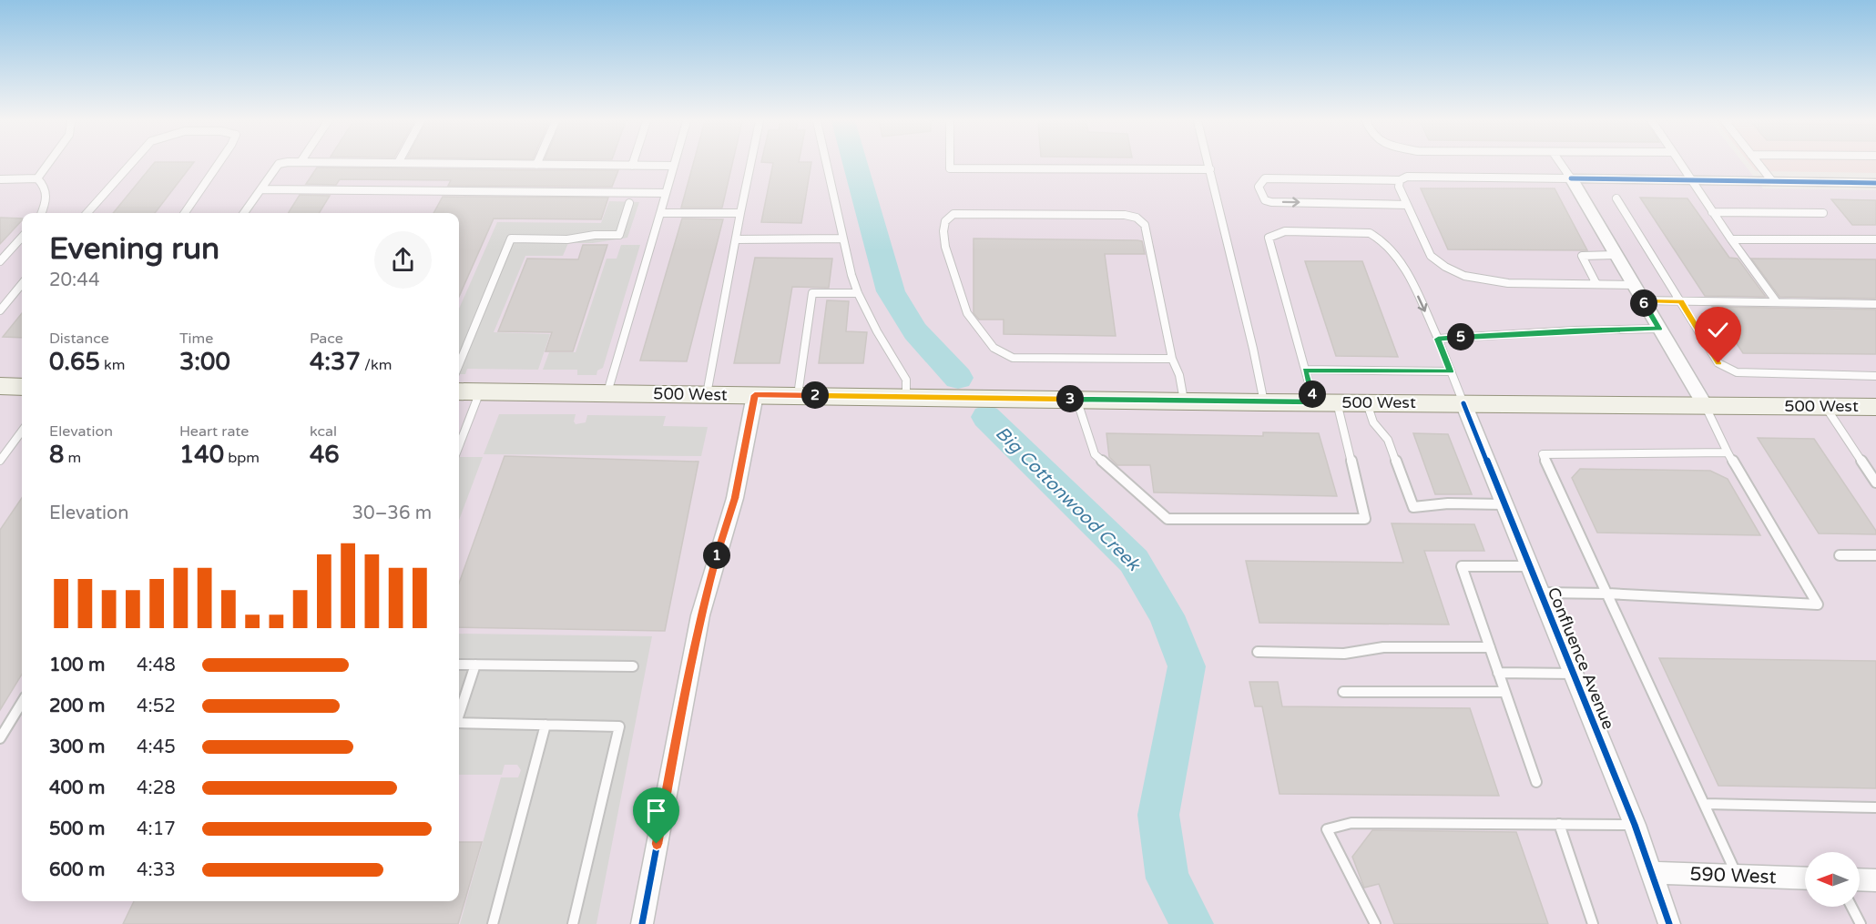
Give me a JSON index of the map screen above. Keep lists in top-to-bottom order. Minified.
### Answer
{"streets":{"main road":["500 West"],"street":["Confluence Avenue","590 West"]},"crossings":[["500 West","Confluence Avenue"],["Confluence Avenue","590 West"]],"water":["Big Cottonwood Creek"],"north":"left","page":{"heading":["Evening run","20:44"],"pins":["6","5","4","2","3","1"],"stats":[["Distance","0.65 km"],["Time","3:00"],["Pace","4:37 /km"],["Elevation","8 m"],["Heart rate","140 bpm"],["kcal","46"]],"chart":["Elevation","30–36 m"],"list":[{"name":"100 m","note":"4:48"},{"name":"200 m","note":"4:52"},{"name":"300 m","note":"4:45"},{"name":"400 m","note":"4:28"},{"name":"500 m","note":"4:17"},{"name":"600 m","note":"4:33"}]}}
